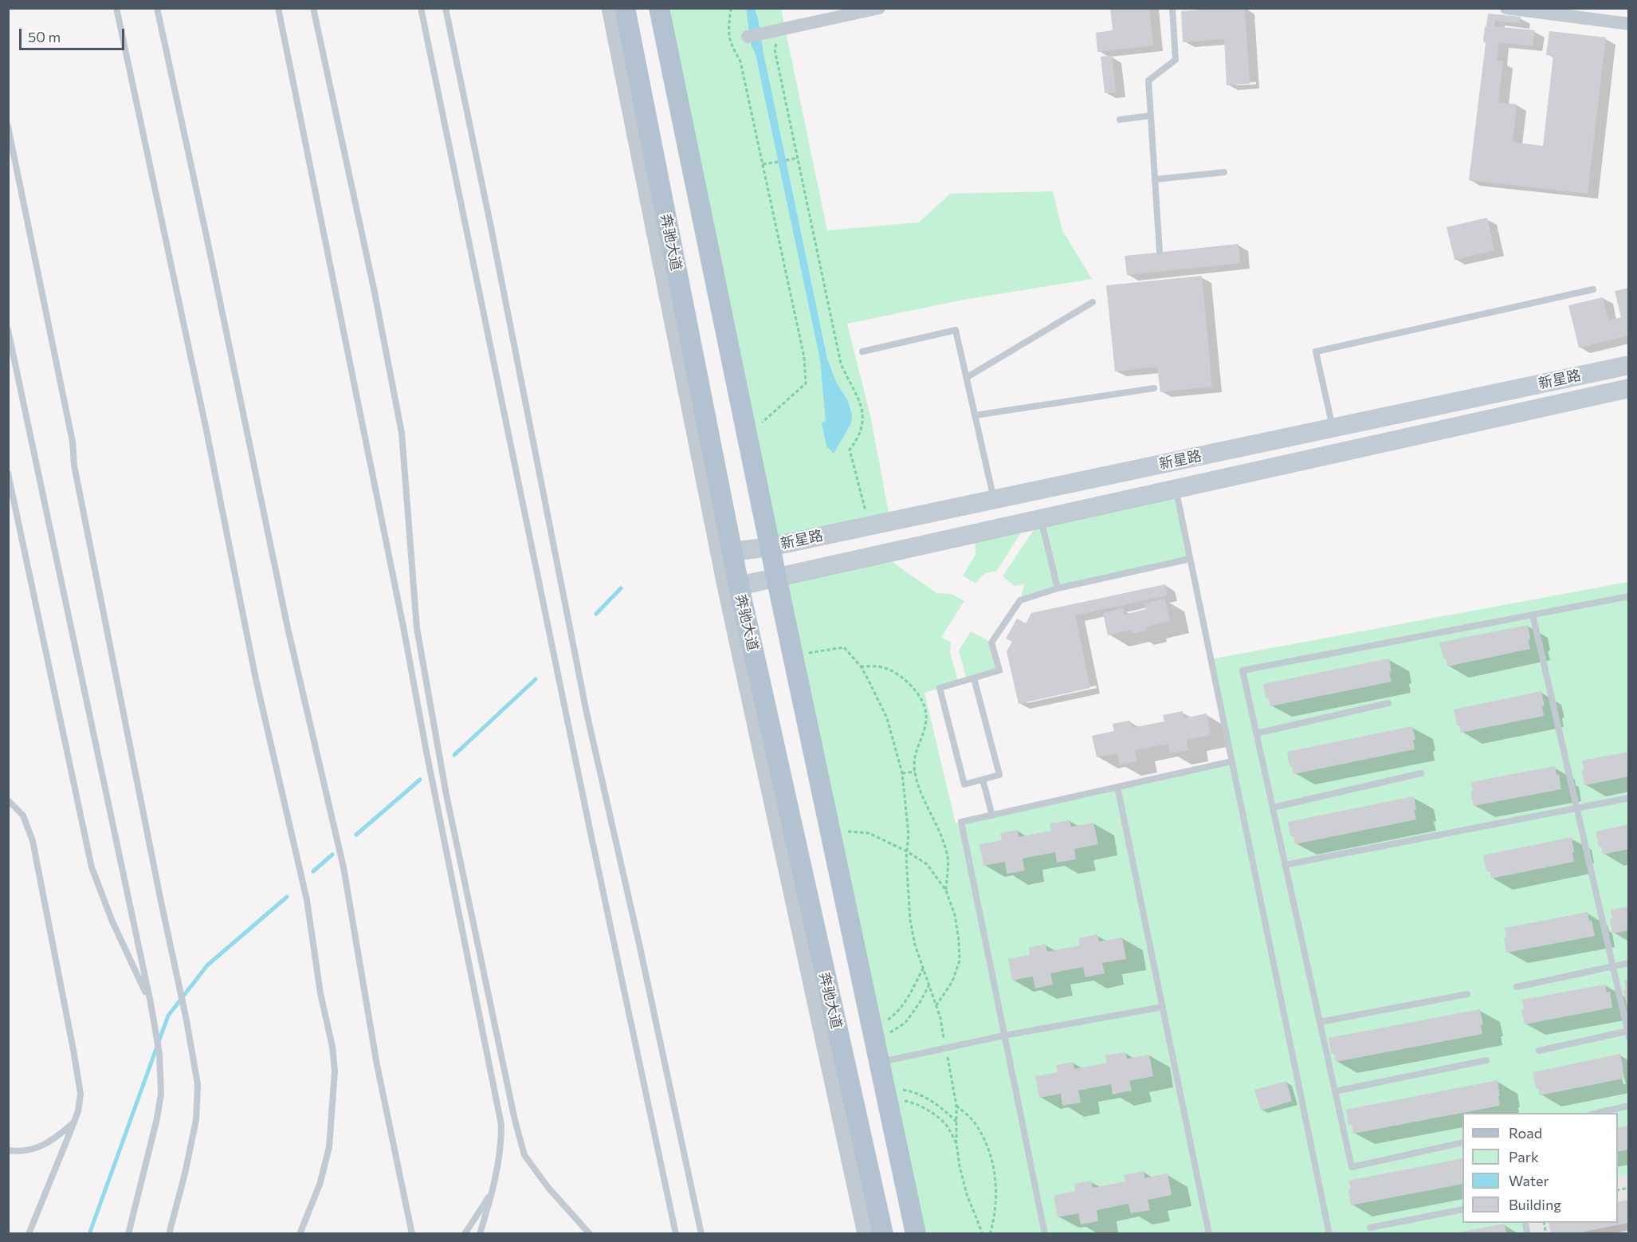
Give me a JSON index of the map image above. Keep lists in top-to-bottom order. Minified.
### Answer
{"streets":{"main road":["奔驰大道","新星路"]},"crossings":[["奔驰大道","新星路"]],"legend":["Road","Park","Water","Building"],"scale_bar":"50 m"}
